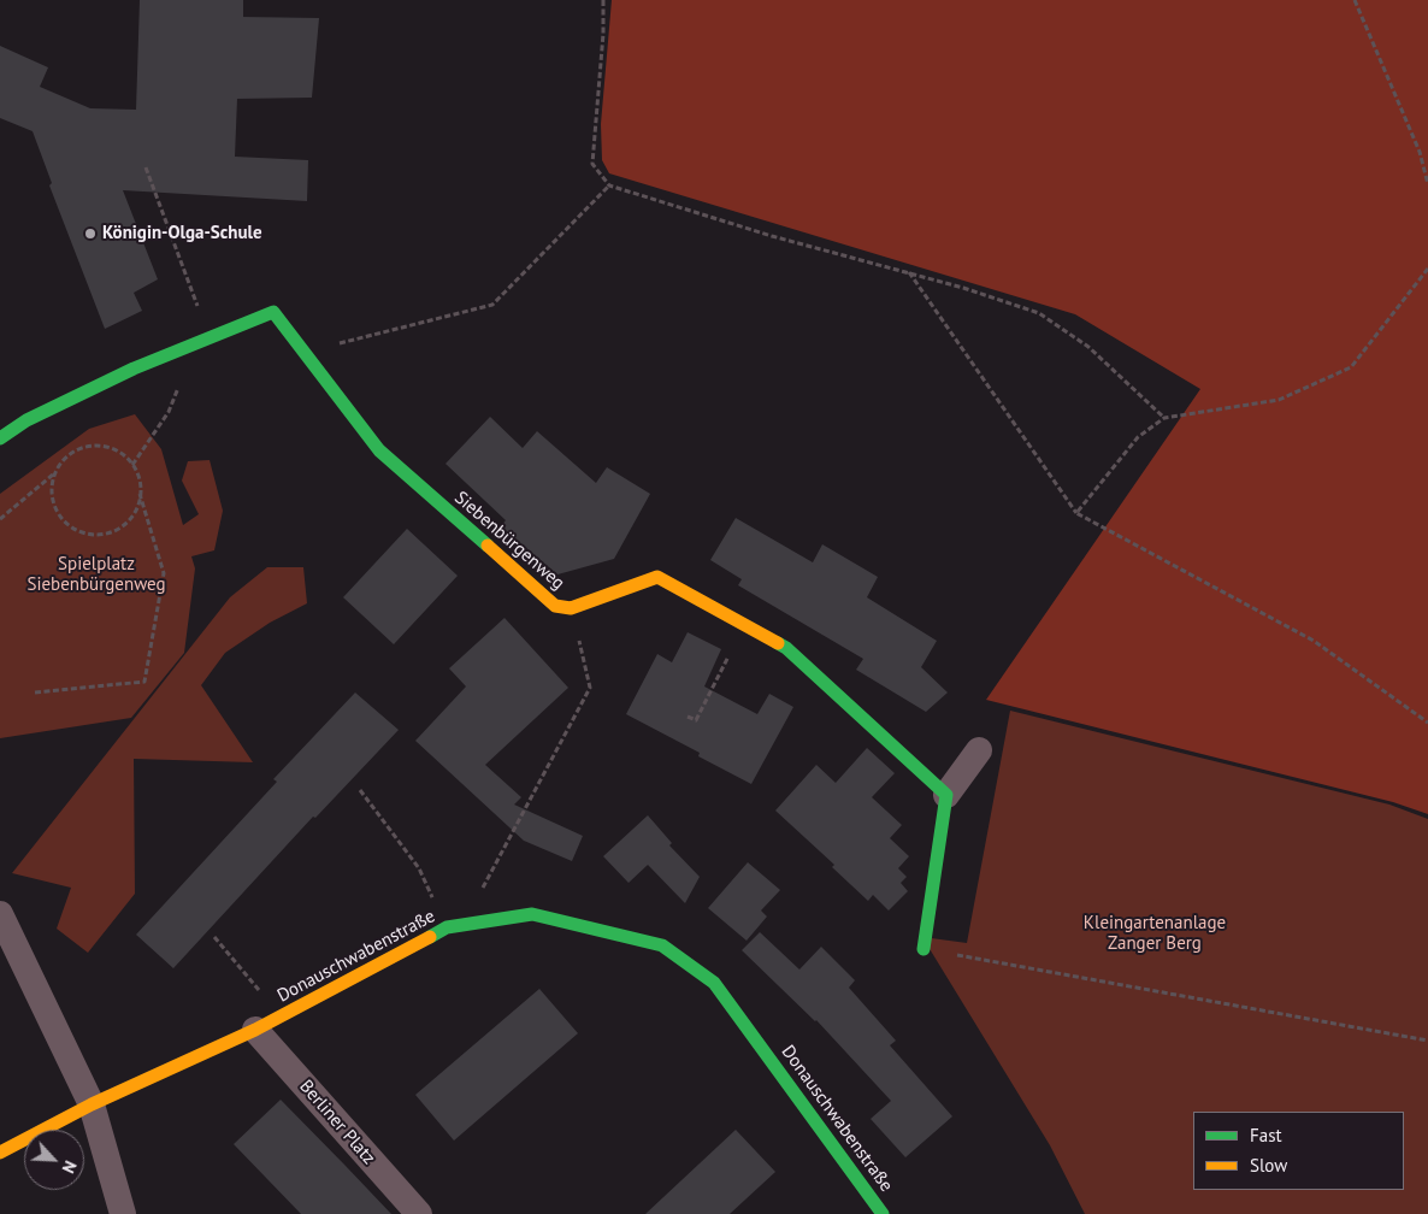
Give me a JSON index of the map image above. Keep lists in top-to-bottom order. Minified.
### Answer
{"streets":{"street":["Siebenbürgenweg","Donauschwabenstraße","Berliner Platz"]},"crossings":[["Donauschwabenstraße","Berliner Platz"]],"parks":["Spielplatz Siebenbürgenweg","Kleingartenanlage Zanger Berg"],"places":["Königin-Olga-Schule"],"legend":["Fast","Slow"],"north":"bottom right"}
